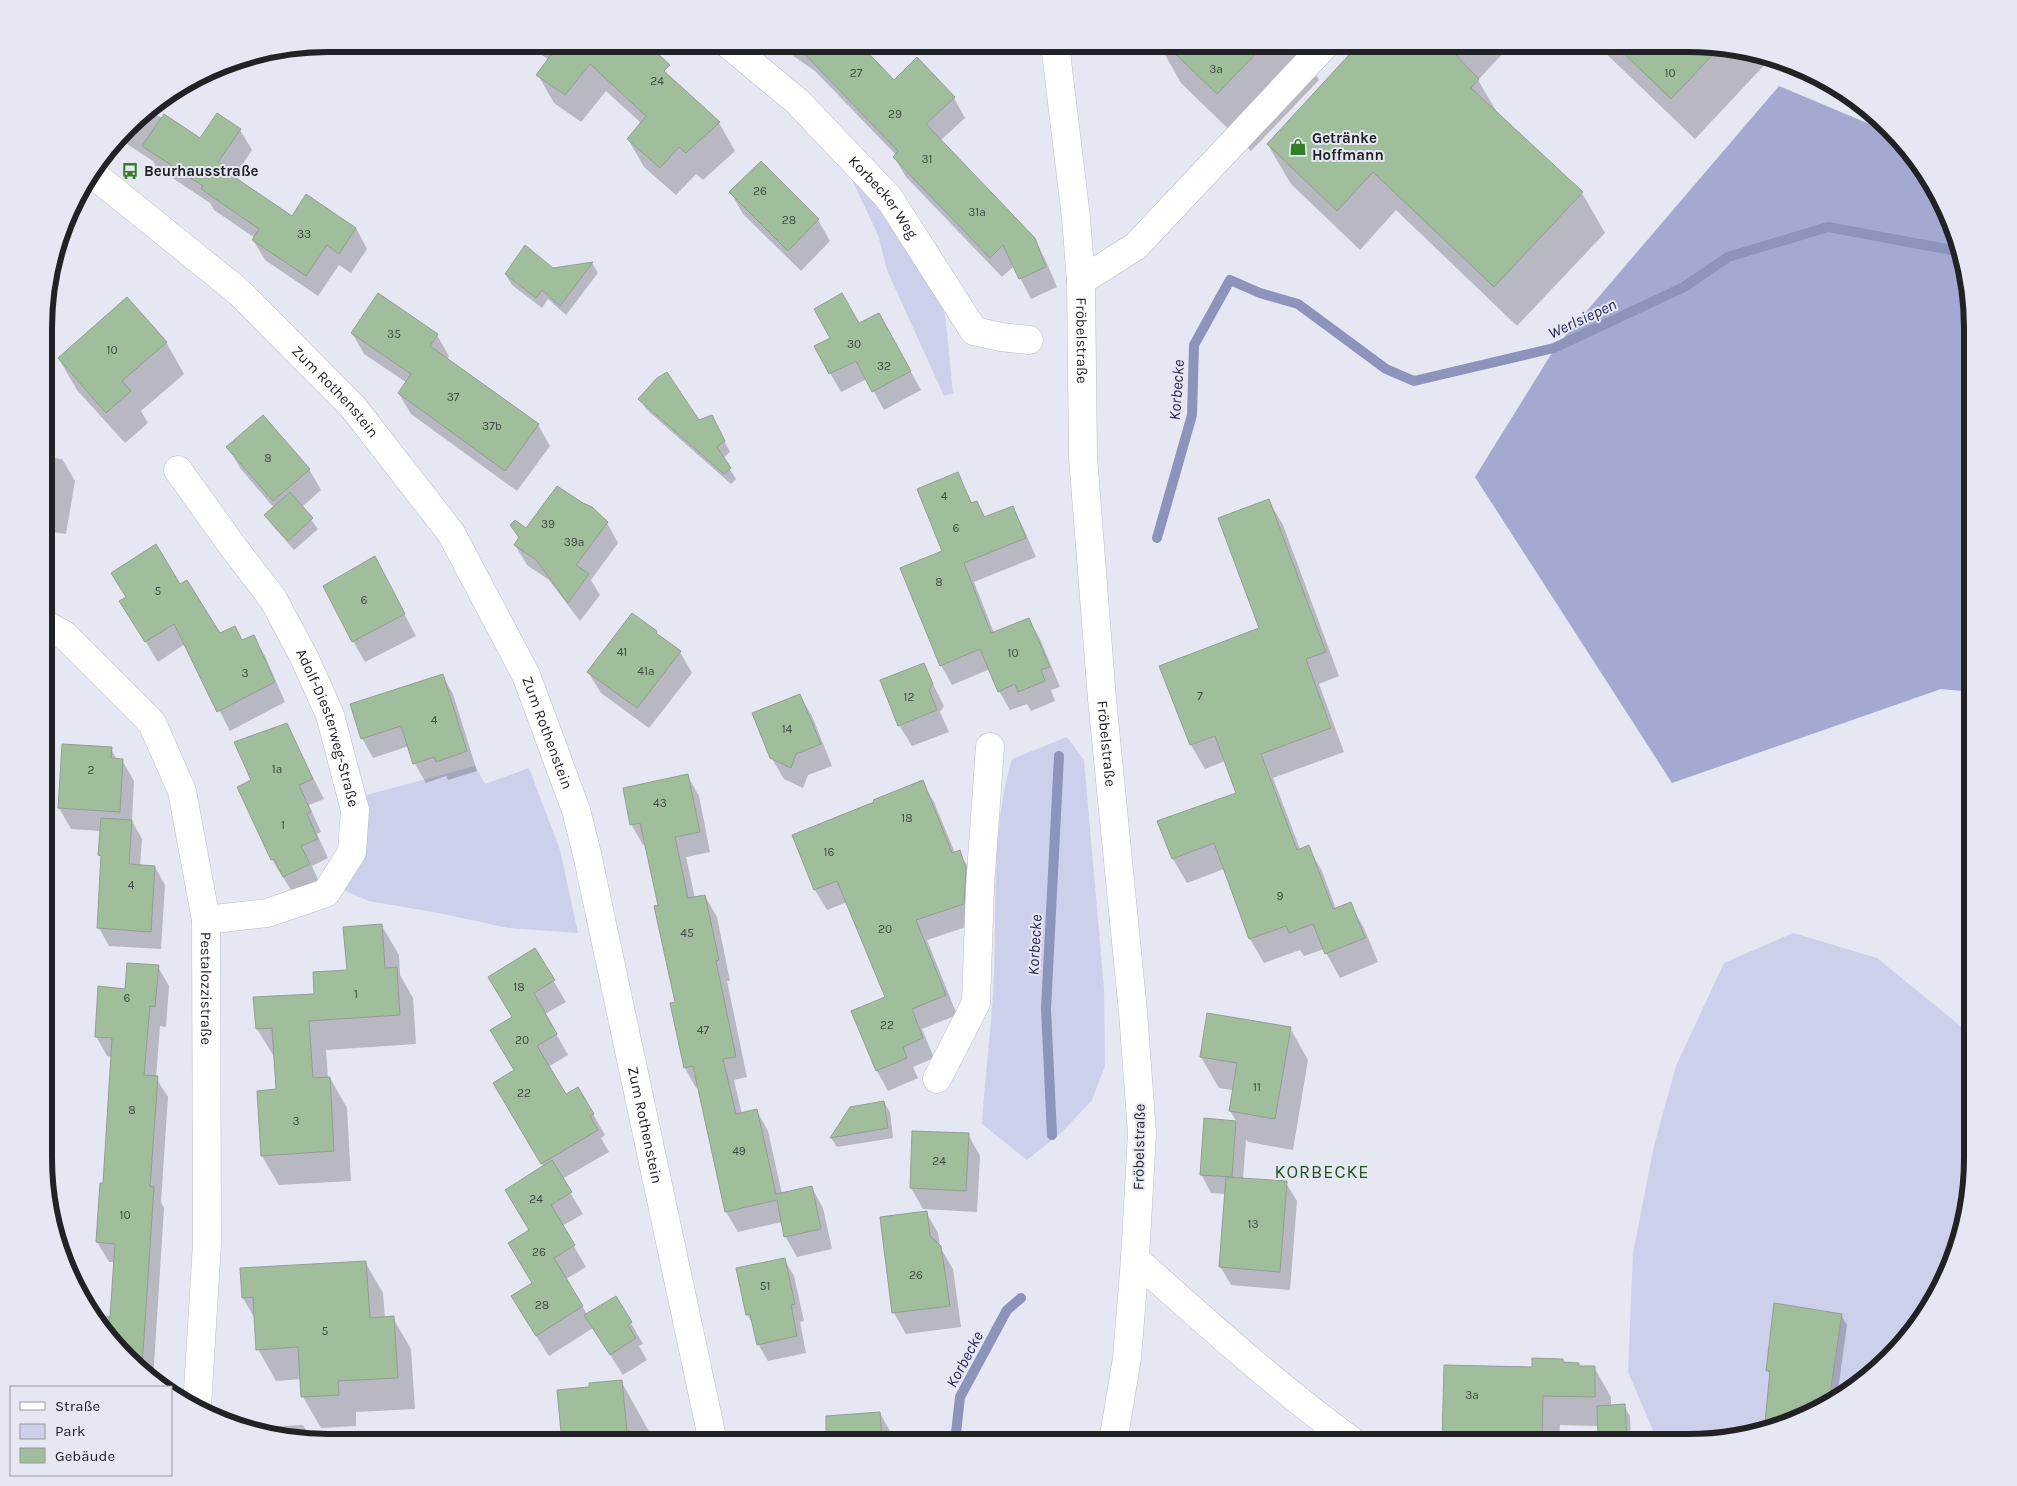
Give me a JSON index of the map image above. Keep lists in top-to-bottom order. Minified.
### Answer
{"streets":{"street":["Korbecker Weg","Fröbelstraße","Zum Rothenstein","Adolf-Diesterweg-Straße","Pestalozzistraße"]},"crossings":[["Adolf-Diesterweg-Straße","Pestalozzistraße"]],"districts":["KORBECKE"],"water":["Werlsiepen","Korbecke"],"places":{"shop":["Getränke Hoffmann"],"bus stop":["Beurhausstraße"]},"house_numbers":["3a","27","10","24","29","31","26","31a","28","33","35","30","10","32","37","37b","8","4","39","6","39a","8","5","6","41","10","41a","3","7","12","4","14","1a","2","43","18","1","16","4","9","20","45","18","1","6","22","47","20","11","22","8","3","49","24","24","10","13","26","26","51","28","5","3a"],"legend":["Straße","Park","Gebäude"]}
